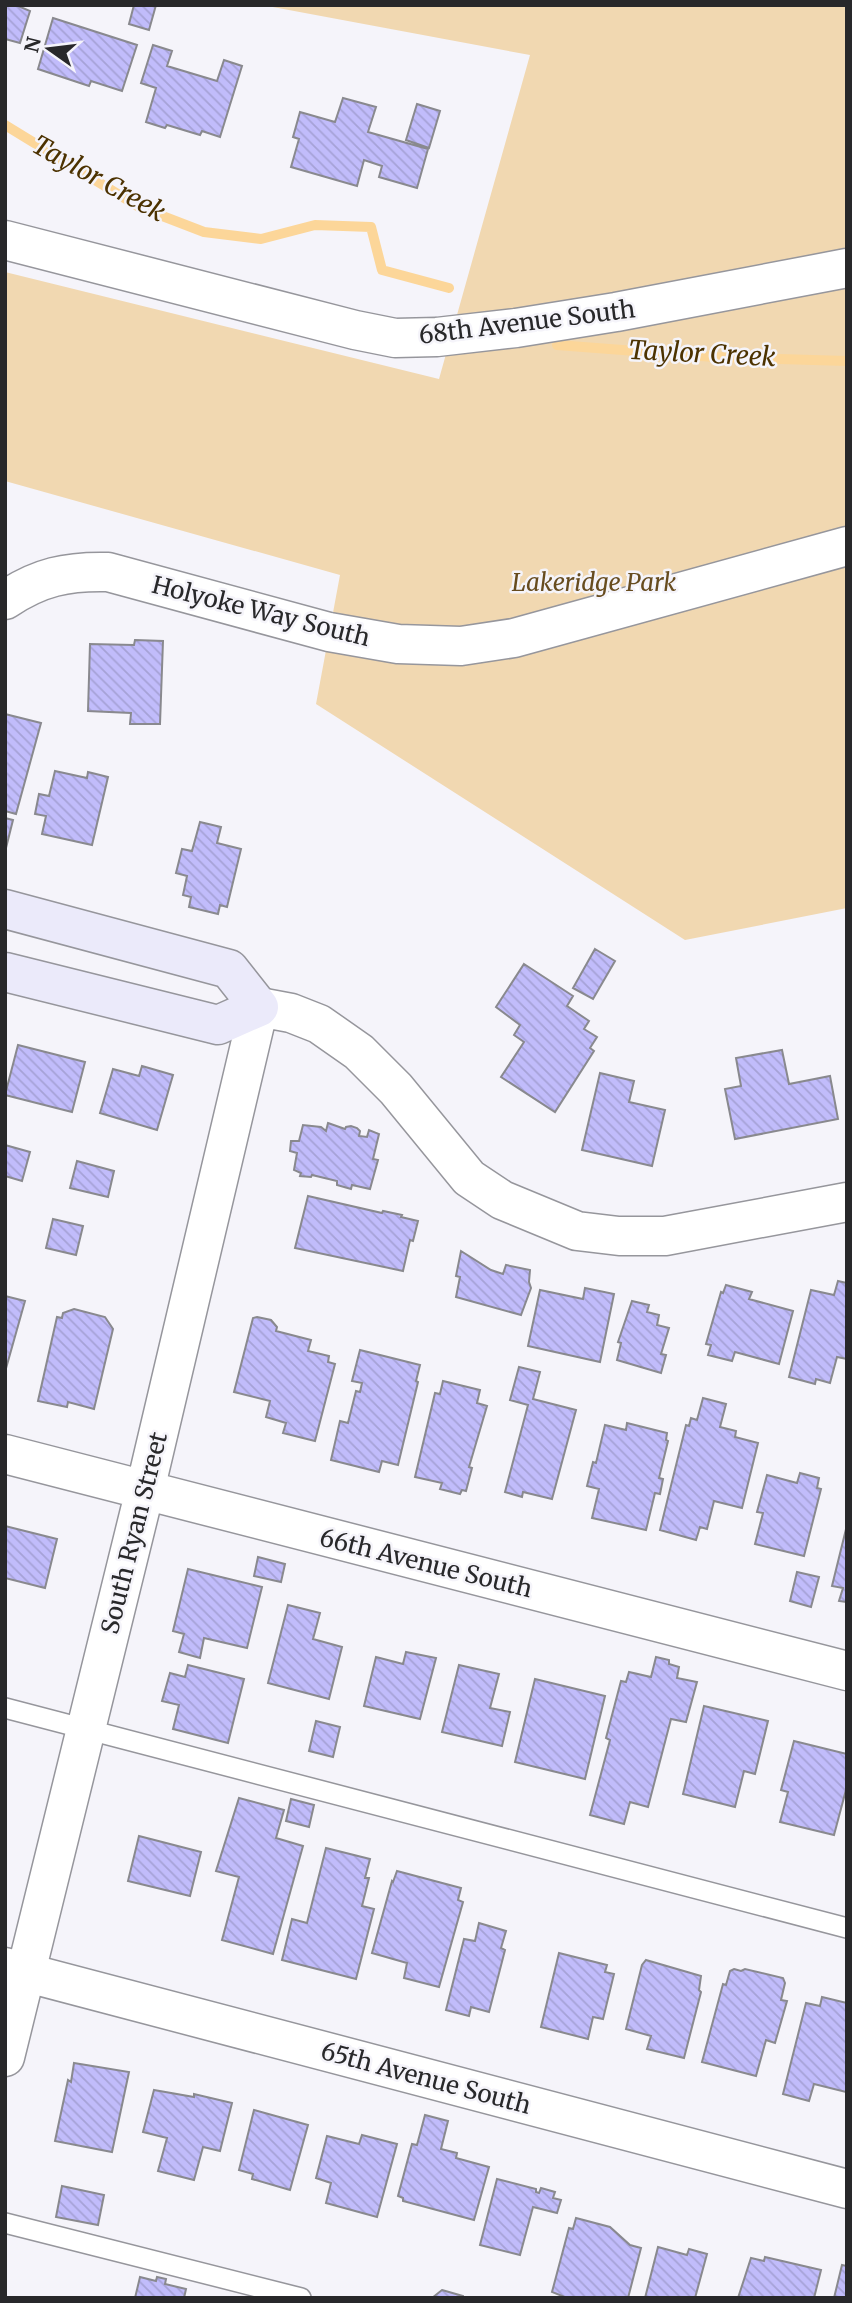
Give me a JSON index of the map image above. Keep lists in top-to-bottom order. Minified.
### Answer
{"streets":{"street":["68th Avenue South","Holyoke Way South","South Ryan Street","66th Avenue South","65th Avenue South"]},"crossings":[["South Ryan Street","66th Avenue South"],["South Ryan Street","65th Avenue South"]],"water":["Taylor Creek"],"parks":["Lakeridge Park"],"north":"left"}
